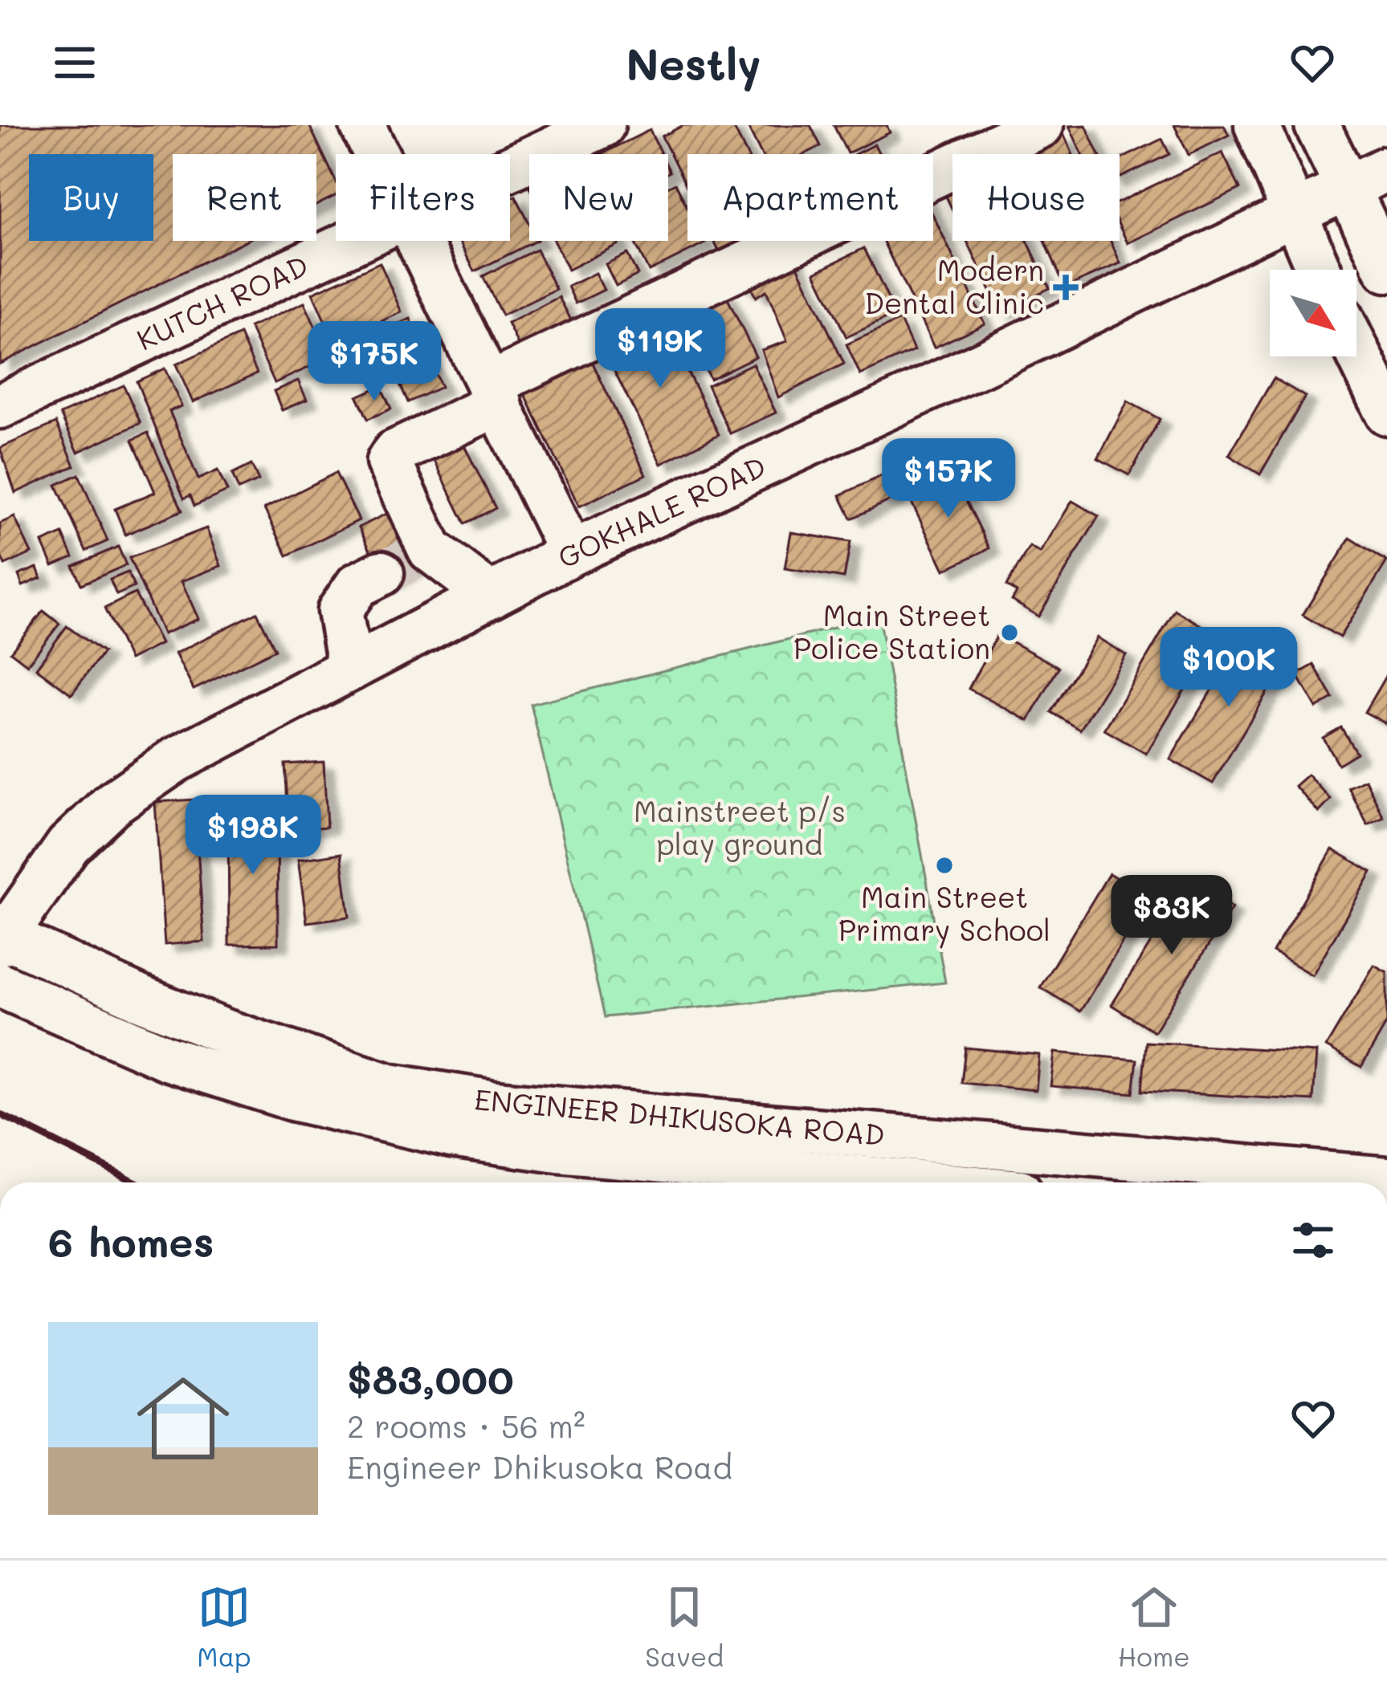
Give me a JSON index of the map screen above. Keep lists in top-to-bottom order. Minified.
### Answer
{"streets":{"street":["KUTCH ROAD","GOKHALE ROAD","ENGINEER DHIKUSOKA ROAD"]},"crossings":[["GOKHALE ROAD","ENGINEER DHIKUSOKA ROAD"]],"parks":["Mainstreet p/s play ground"],"places":{"health":["Modern Dental Clinic"],"other":["Main Street Police Station","Main Street Primary School"]},"north":"bottom right","page":{"header":"Nestly","chip":["Buy","Rent","Filters","New","Apartment","House"],"price":["$119K","$175K","$157K","$100K","$198K","$83K"],"heading":"6 homes","list":[{"name":"$83,000","note":"2 rooms · 56 m² · Engineer Dhikusoka Road"}],"tabs":["Map","Saved","Home"]}}
